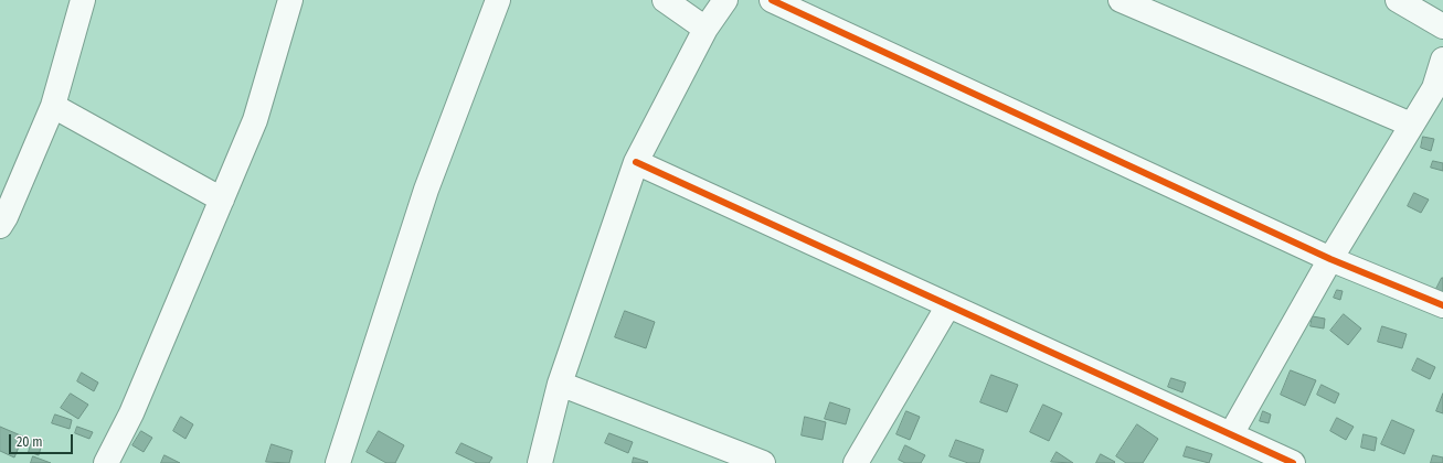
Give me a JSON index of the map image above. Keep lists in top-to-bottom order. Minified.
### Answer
{"scale_bar":"20 m"}
